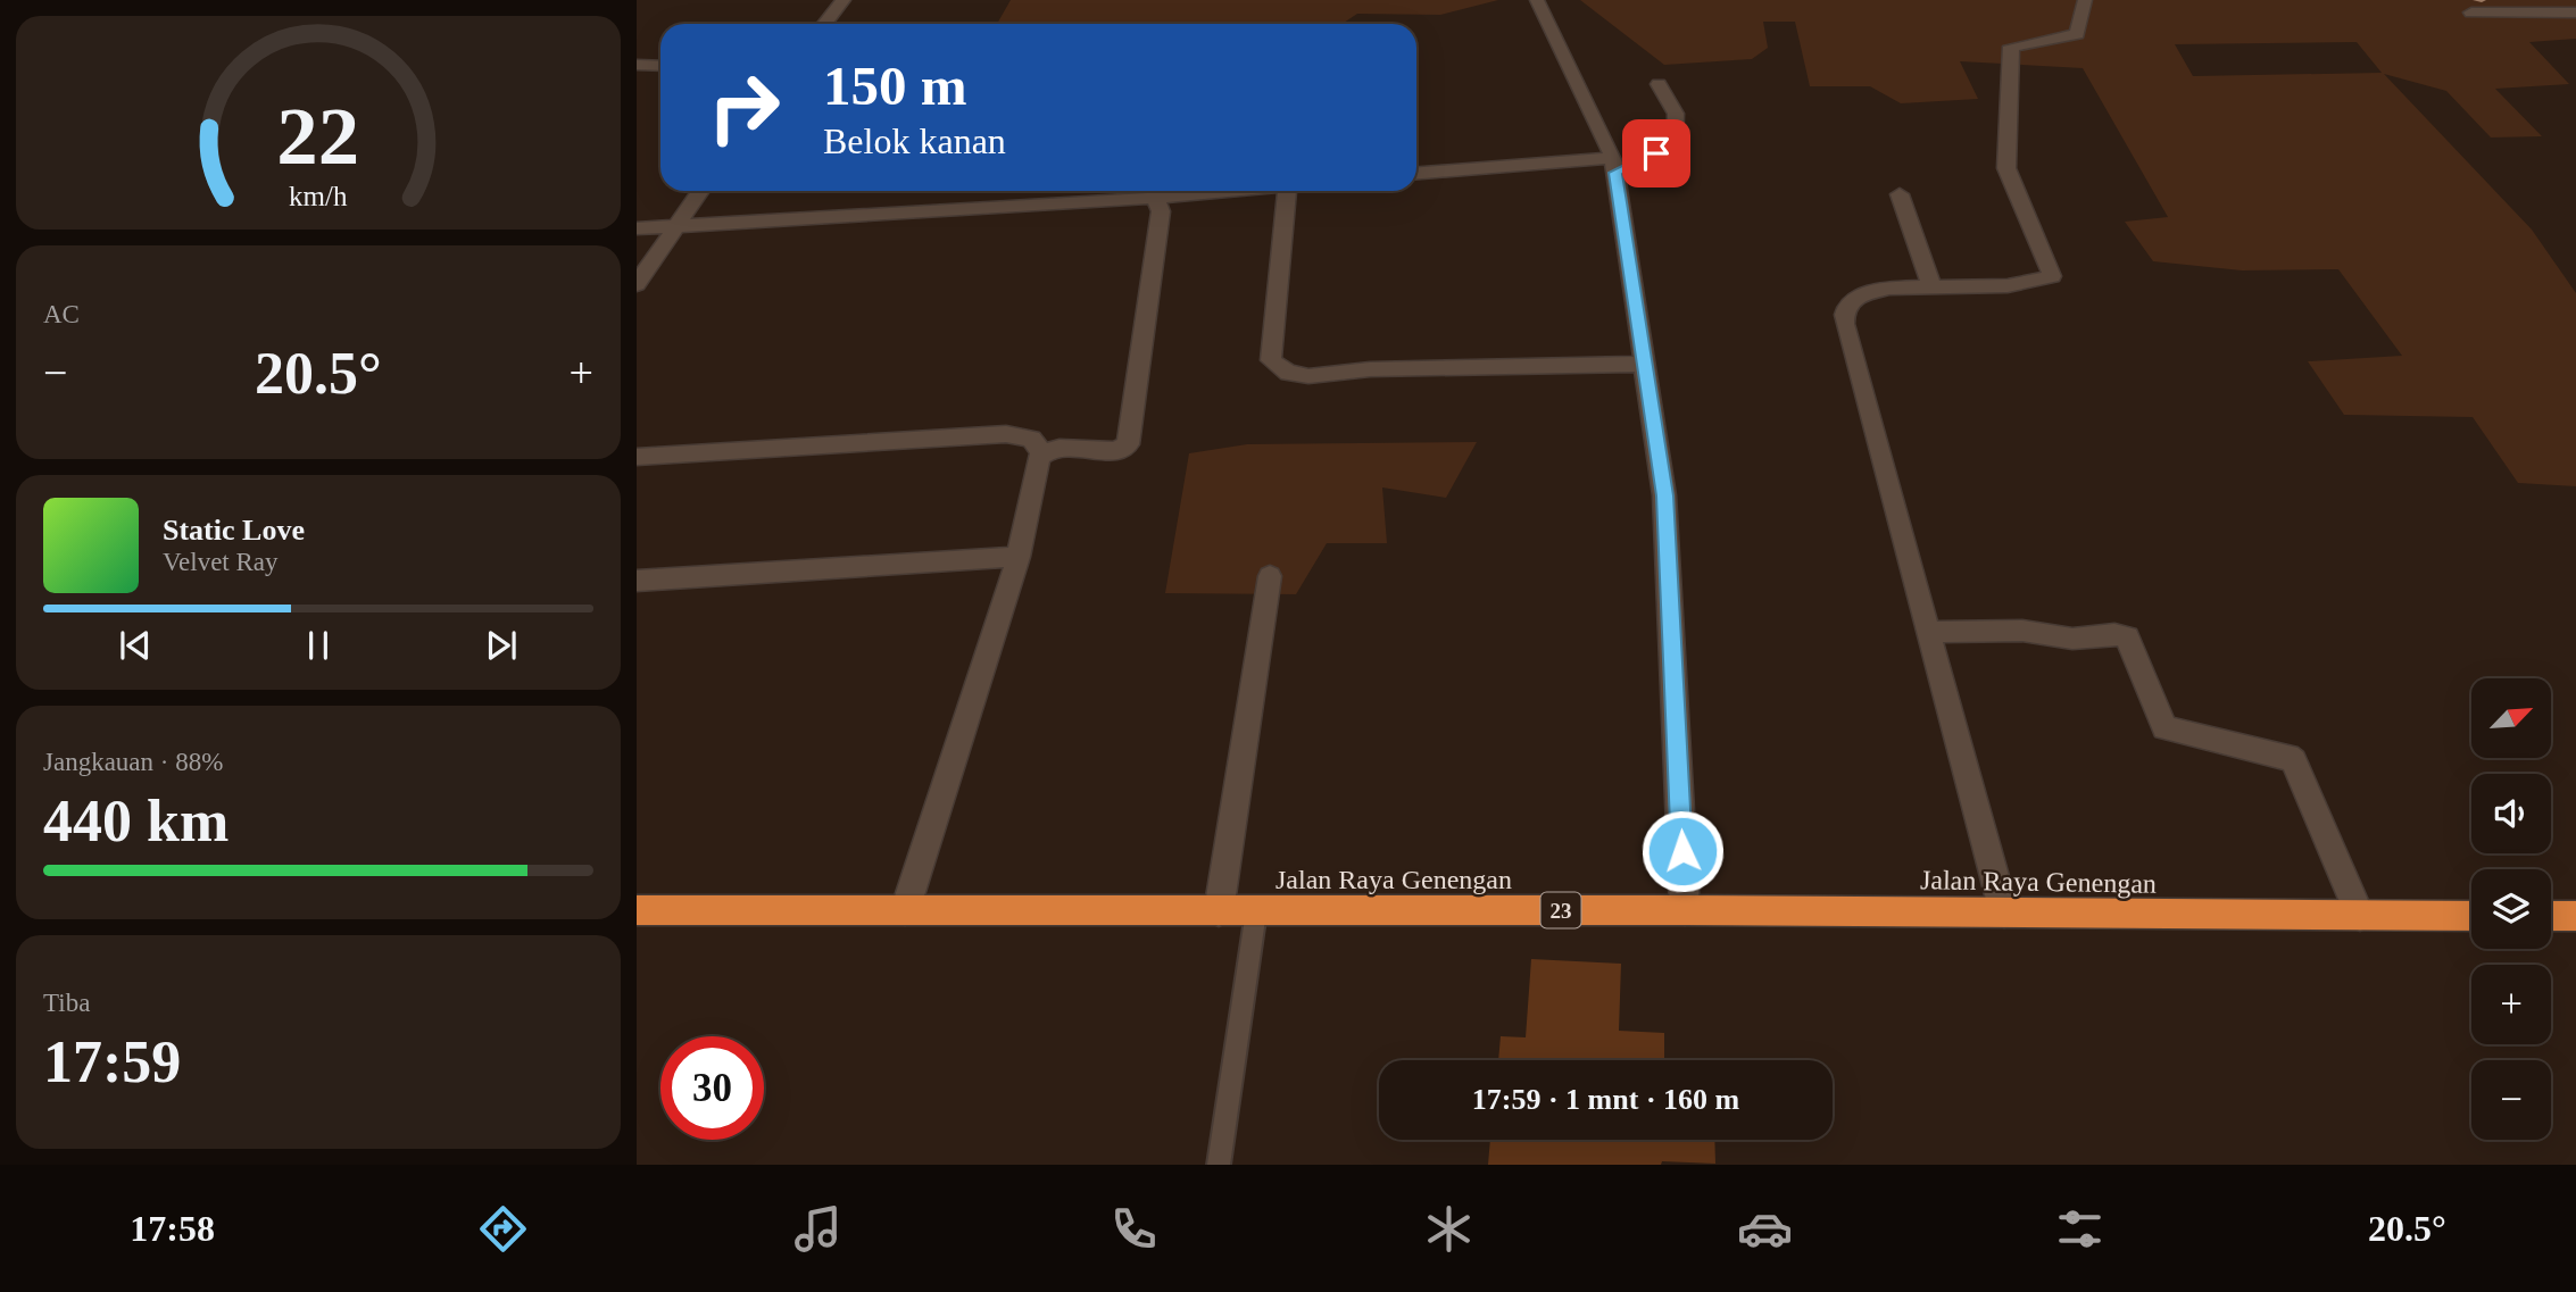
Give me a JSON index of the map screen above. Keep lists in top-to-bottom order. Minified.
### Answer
{"streets":{"highway":["Jalan Raya Genengan","23"]},"north":"top right","page":{"turn":["150 m","Belok kanan"],"tile":["AC",["Jangkauan · 88%","440 km"],["Tiba","17:59"]],"heat":["−","20.5°","+"],"song":["Static Love","Velvet Ray"],"map_buttons":["+","−"],"limit":"30","trip":"17:59 · 1 mnt · 160 m","tabs":["17:58","20.5°"],"gauge":["22","km/h"]}}
